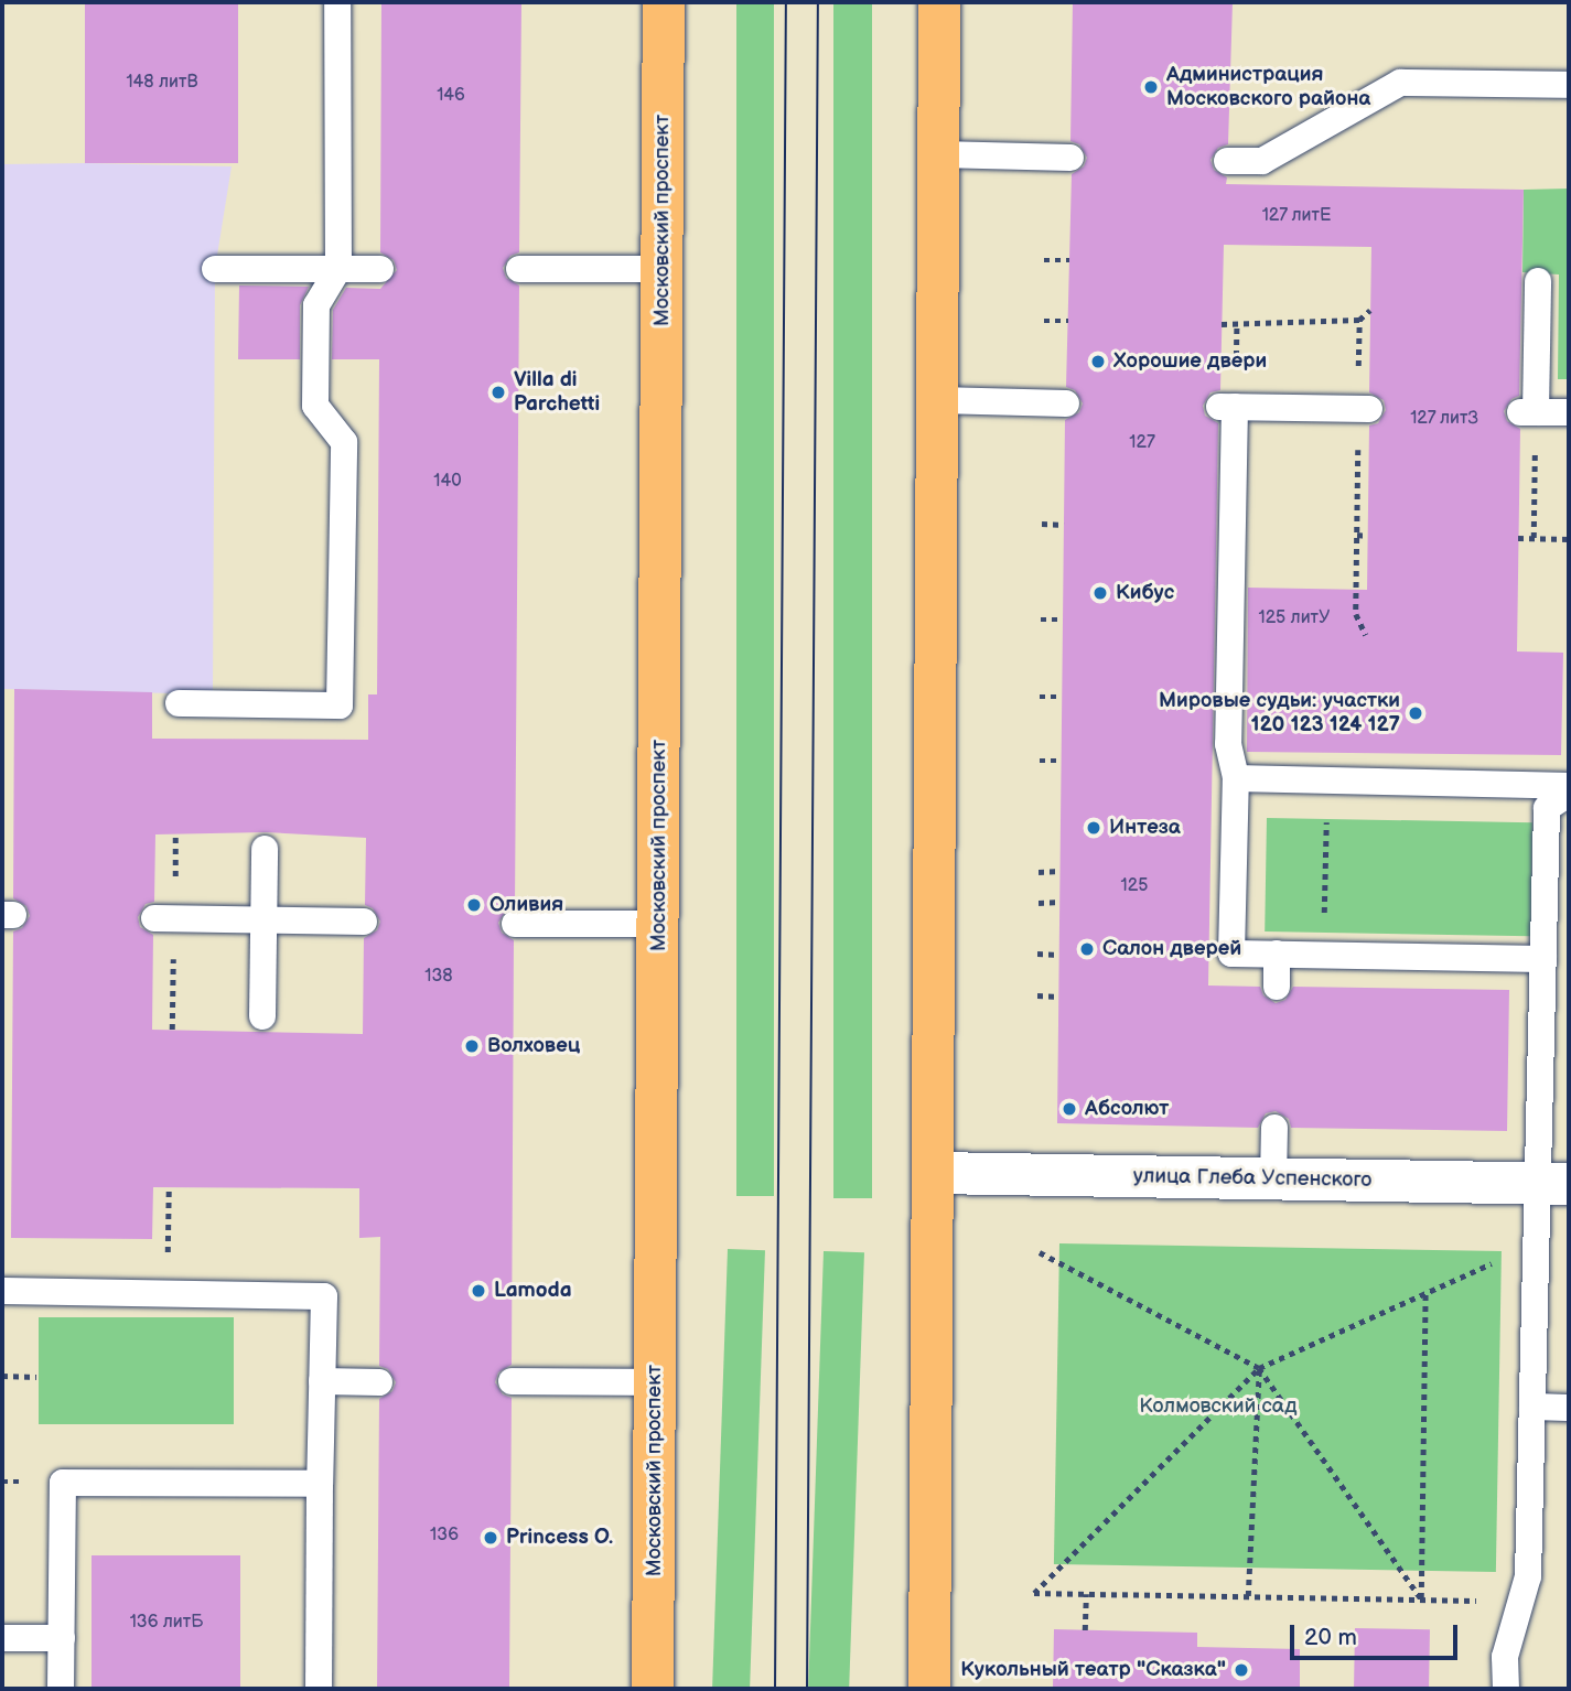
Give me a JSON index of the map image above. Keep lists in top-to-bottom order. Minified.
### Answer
{"streets":{"main road":["Московский проспект"],"street":["улица Глеба Успенского"]},"parks":["Колмовский сад"],"places":["Администрация Московского района","Хорошие двери","Villa di Parchetti","Кибус","Мировые судьи: участки 120 123 124 127","Интеза","Оливия","Салон дверей","Волховец","Абсолют","Lamoda","Princess O.","Кукольный театр \"Сказка\""],"house_numbers":["148 литВ","146","127 литЕ","127 литЗ","127","140","125 литУ","125","138","136","136 литБ"],"scale_bar":"20 m"}
